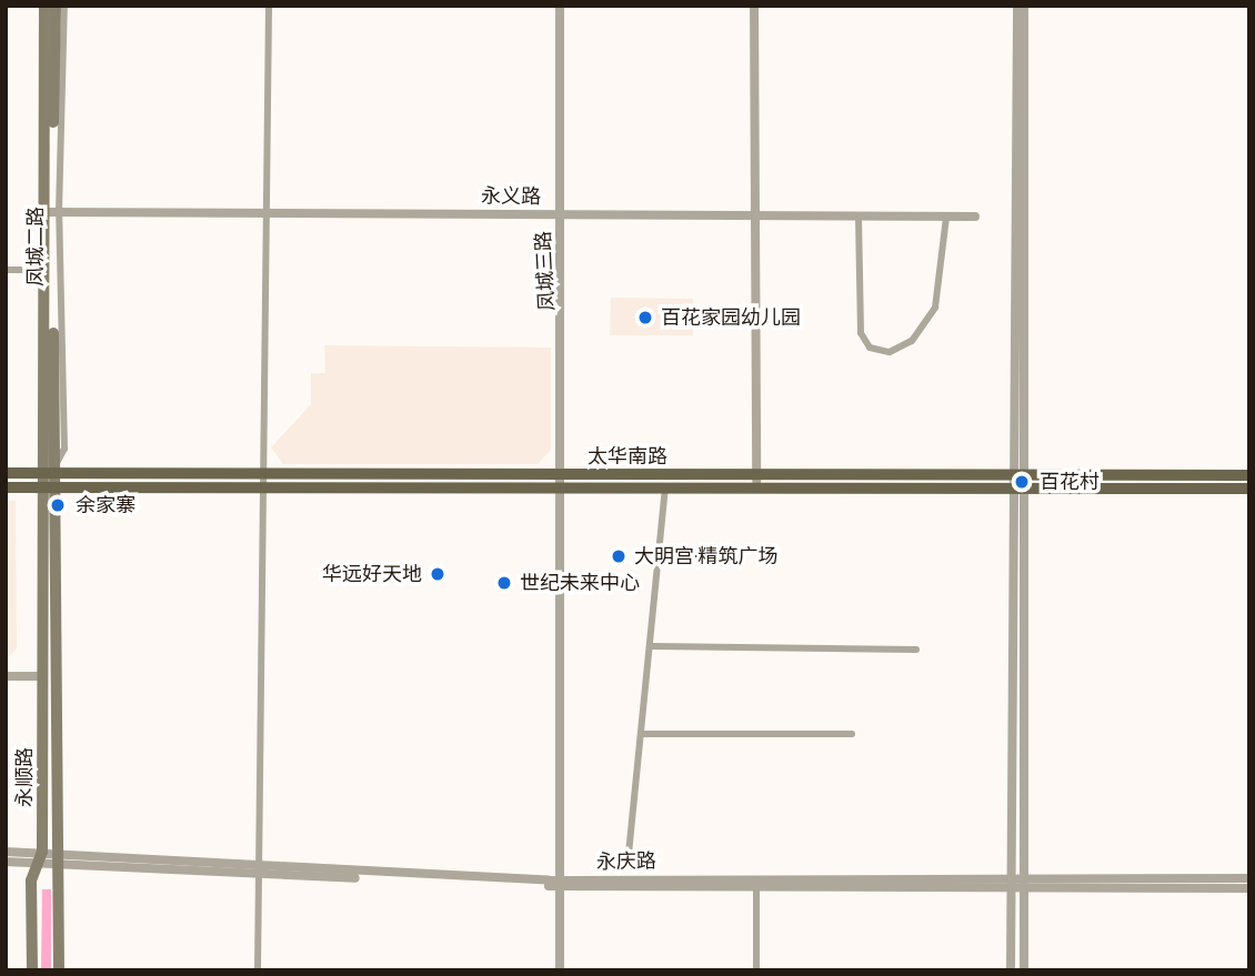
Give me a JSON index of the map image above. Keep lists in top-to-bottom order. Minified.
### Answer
{"streets":{"main road":["凤城二路","太华南路","永顺路"],"street":["永义路","凤城三路","永庆路"]},"crossings":[["永义路","凤城二路"],["永义路","凤城三路"],["凤城二路","太华南路"],["凤城二路","永顺路"],["凤城三路","太华南路"],["凤城三路","永庆路"],["太华南路","永顺路"],["永顺路","永庆路"]],"places":["百花家园幼儿园","百花村","余家寨","大明宫·精筑广场","华远好天地","世纪未来中心"]}
